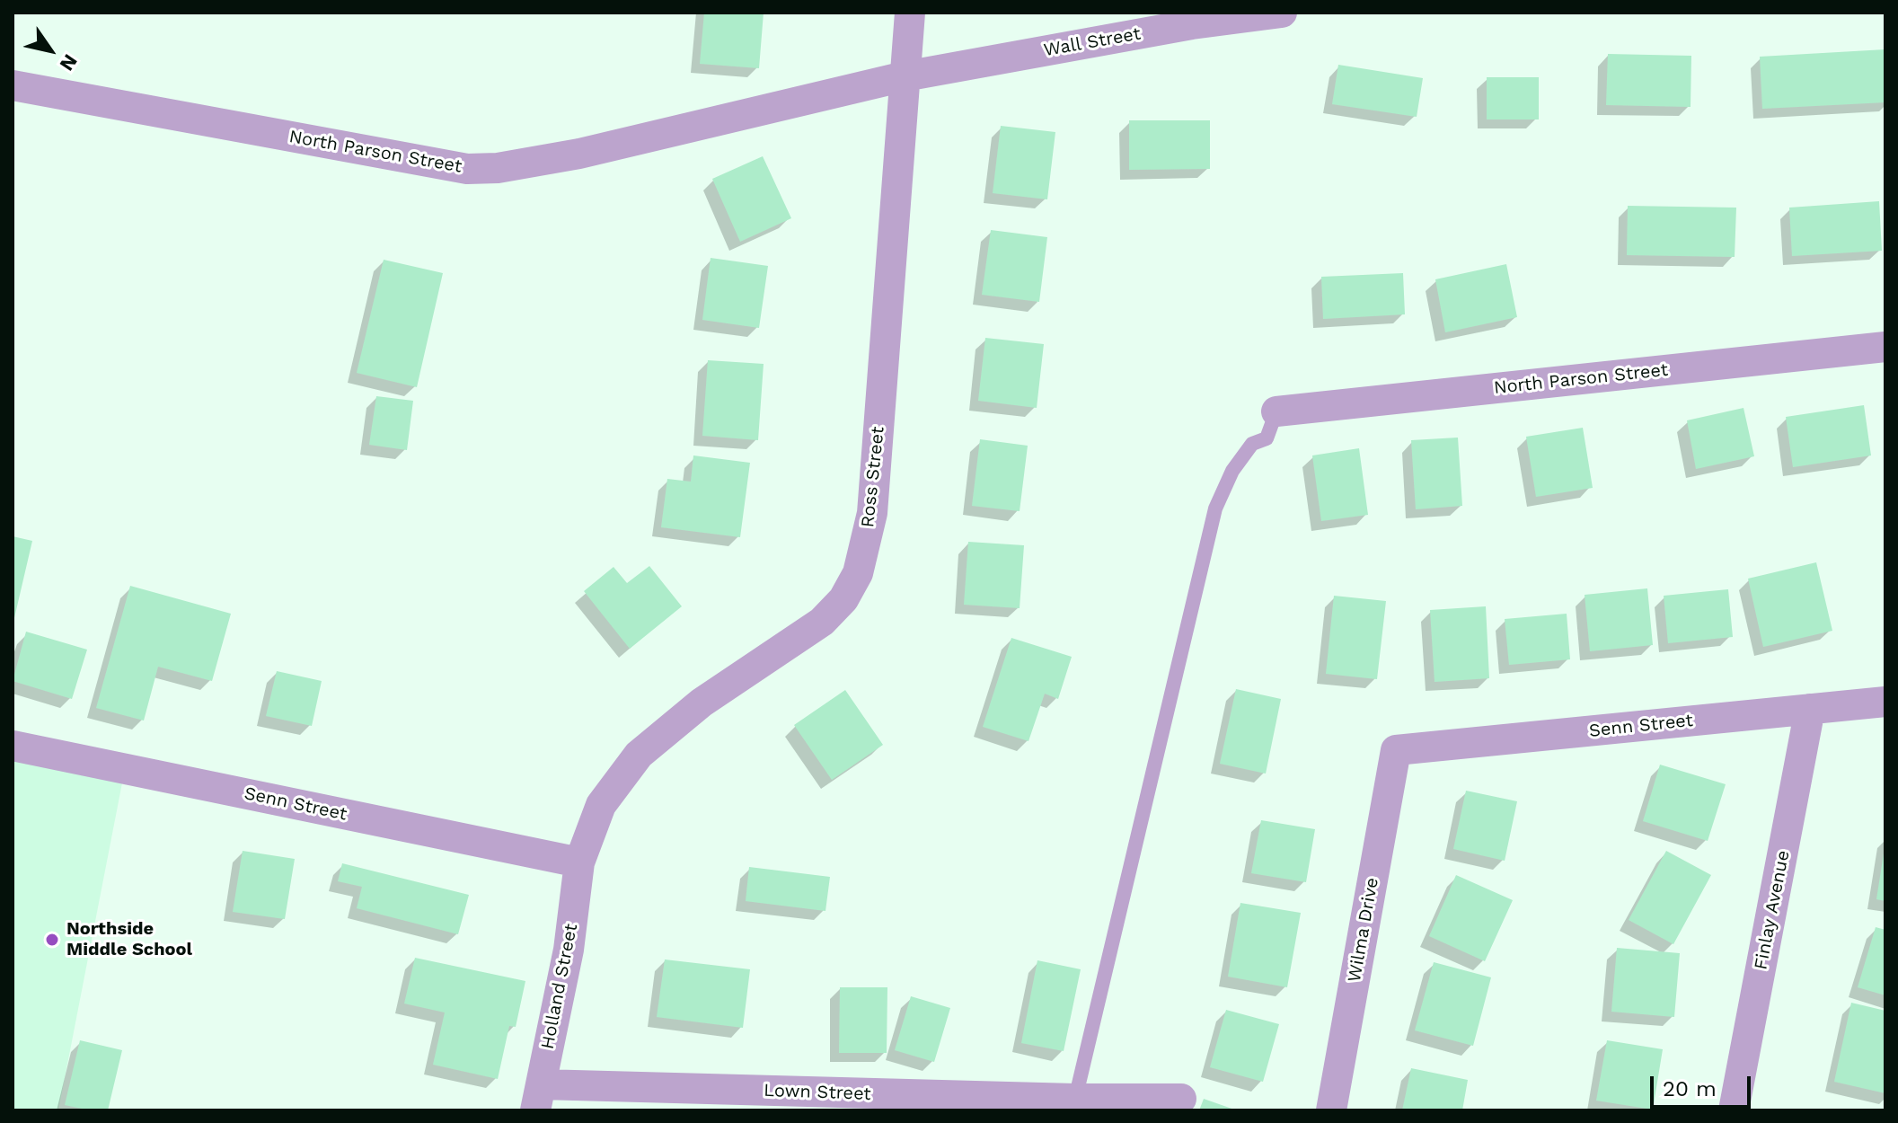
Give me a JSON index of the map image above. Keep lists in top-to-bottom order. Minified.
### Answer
{"streets":{"street":["Wall Street","North Parson Street","Ross Street","Senn Street","Finlay Avenue","Wilma Drive","Holland Street","Lown Street"]},"crossings":[["Wall Street","North Parson Street"],["Wall Street","Ross Street"],["North Parson Street","Ross Street"],["Ross Street","Senn Street"],["Ross Street","Holland Street"],["Senn Street","Finlay Avenue"],["Senn Street","Wilma Drive"],["Senn Street","Holland Street"],["Holland Street","Lown Street"]],"places":["Northside Middle School"],"scale_bar":"20 m","north":"bottom right"}
